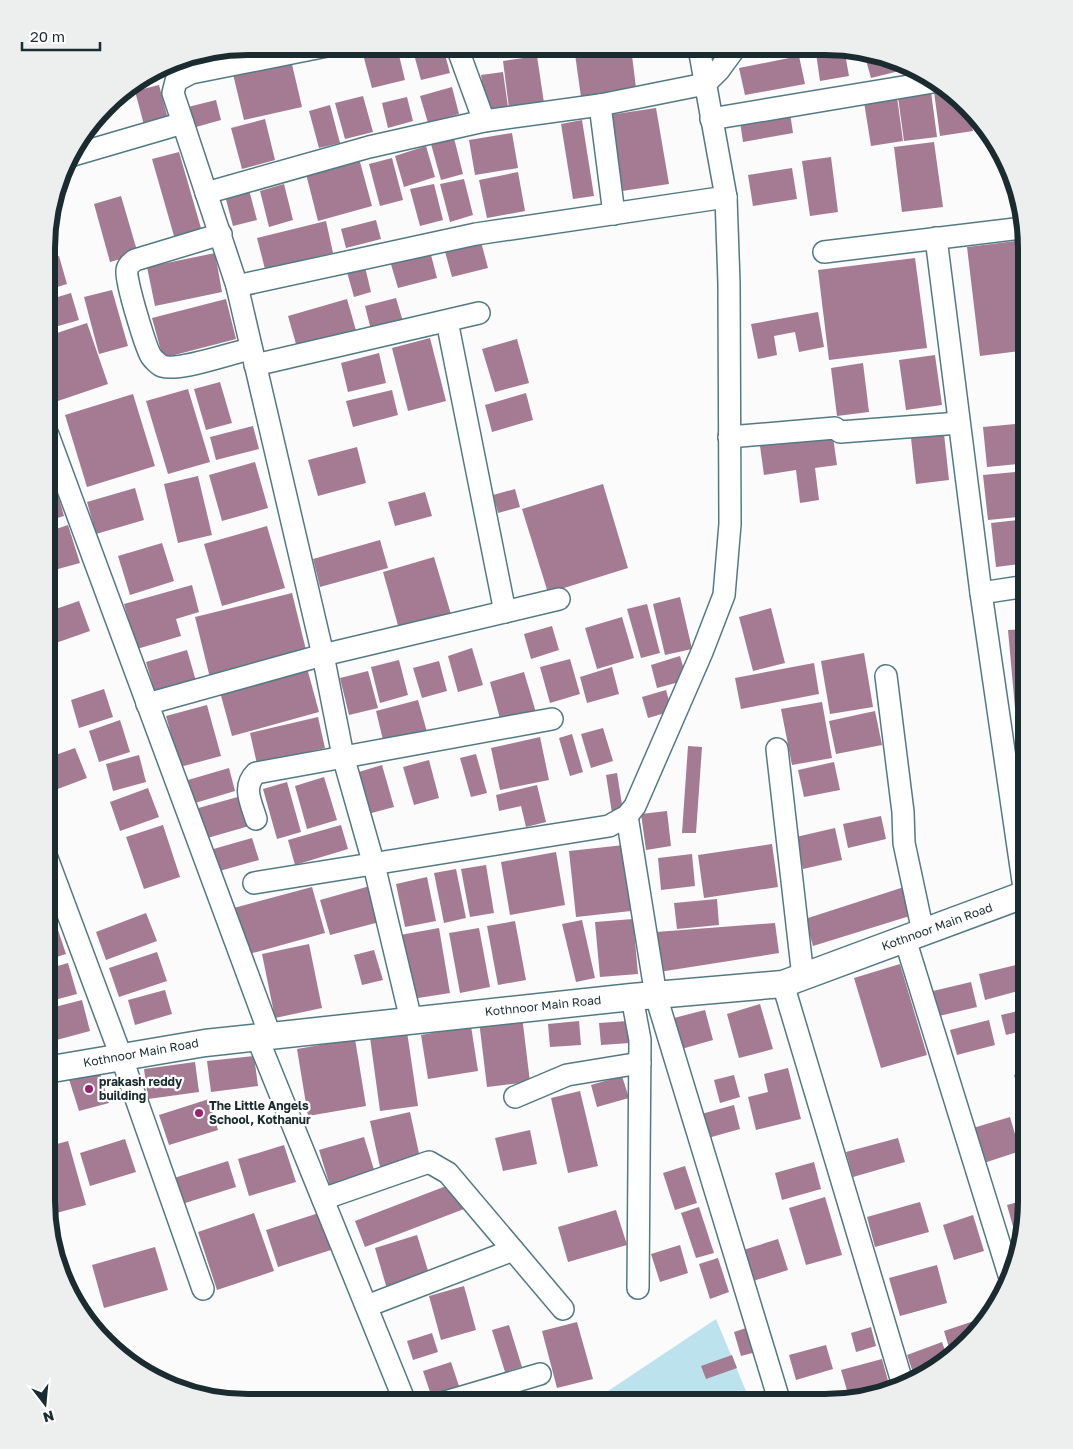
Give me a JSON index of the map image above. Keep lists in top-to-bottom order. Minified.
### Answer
{"streets":{"street":["Kothnoor Main Road"]},"places":["prakash reddy building","The Little Angels School, Kothanur"],"scale_bar":"20 m","north":"bottom"}
